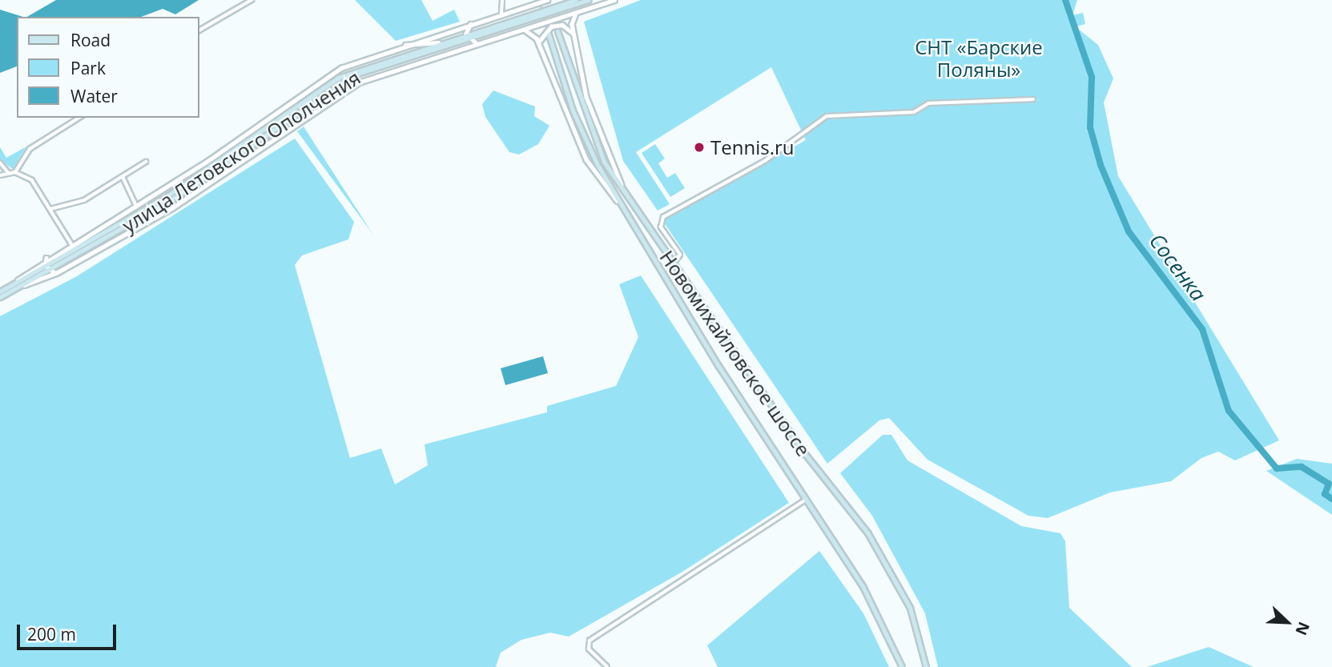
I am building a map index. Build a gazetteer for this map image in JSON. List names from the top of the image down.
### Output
{
  "streets": {
    "main road": ["улица Летовского Ополчения", "Новомихайловское шоссе"]
  },
  "water": ["Сосенка"],
  "parks": ["СНТ «Барские Поляны»"],
  "places": ["Tennis.ru"],
  "legend": ["Road", "Park", "Water"],
  "scale_bar": "200 m",
  "north": "bottom right"
}
